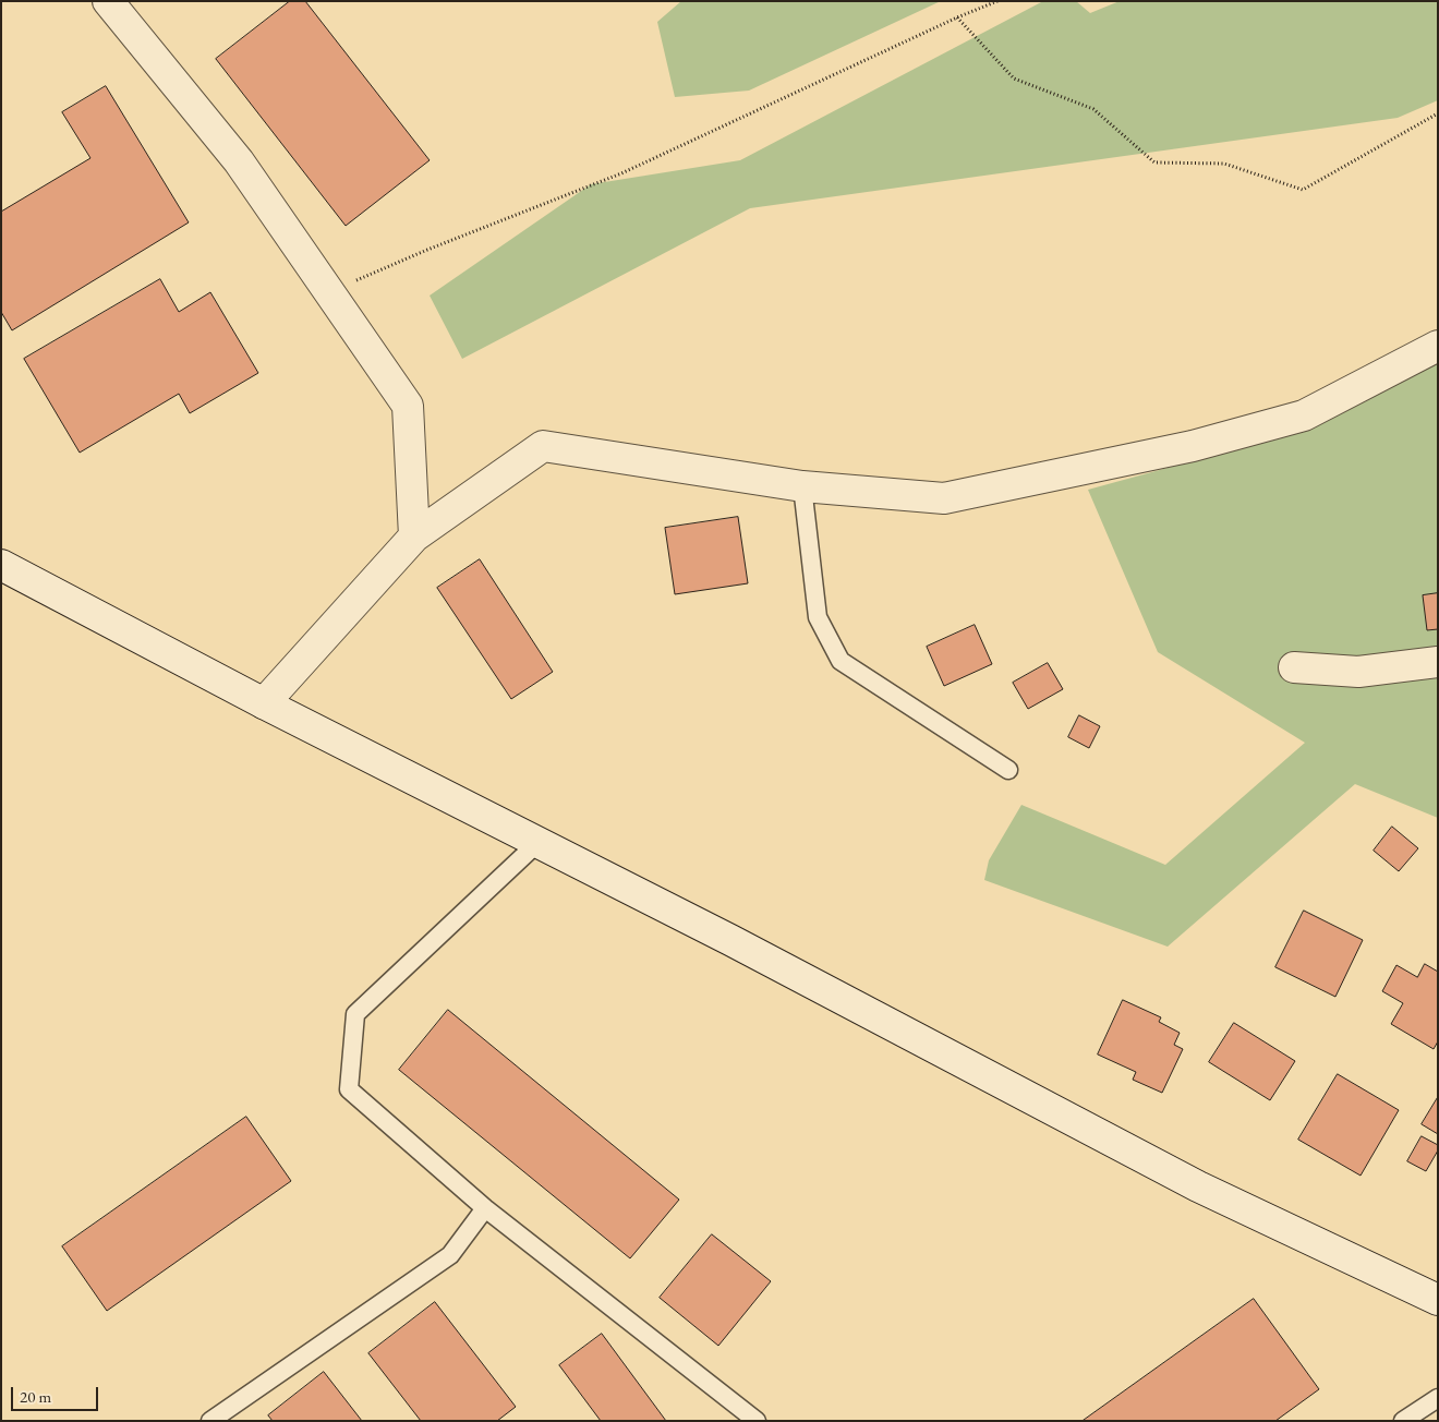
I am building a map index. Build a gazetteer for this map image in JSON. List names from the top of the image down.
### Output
{
  "scale_bar": "20 m"
}
